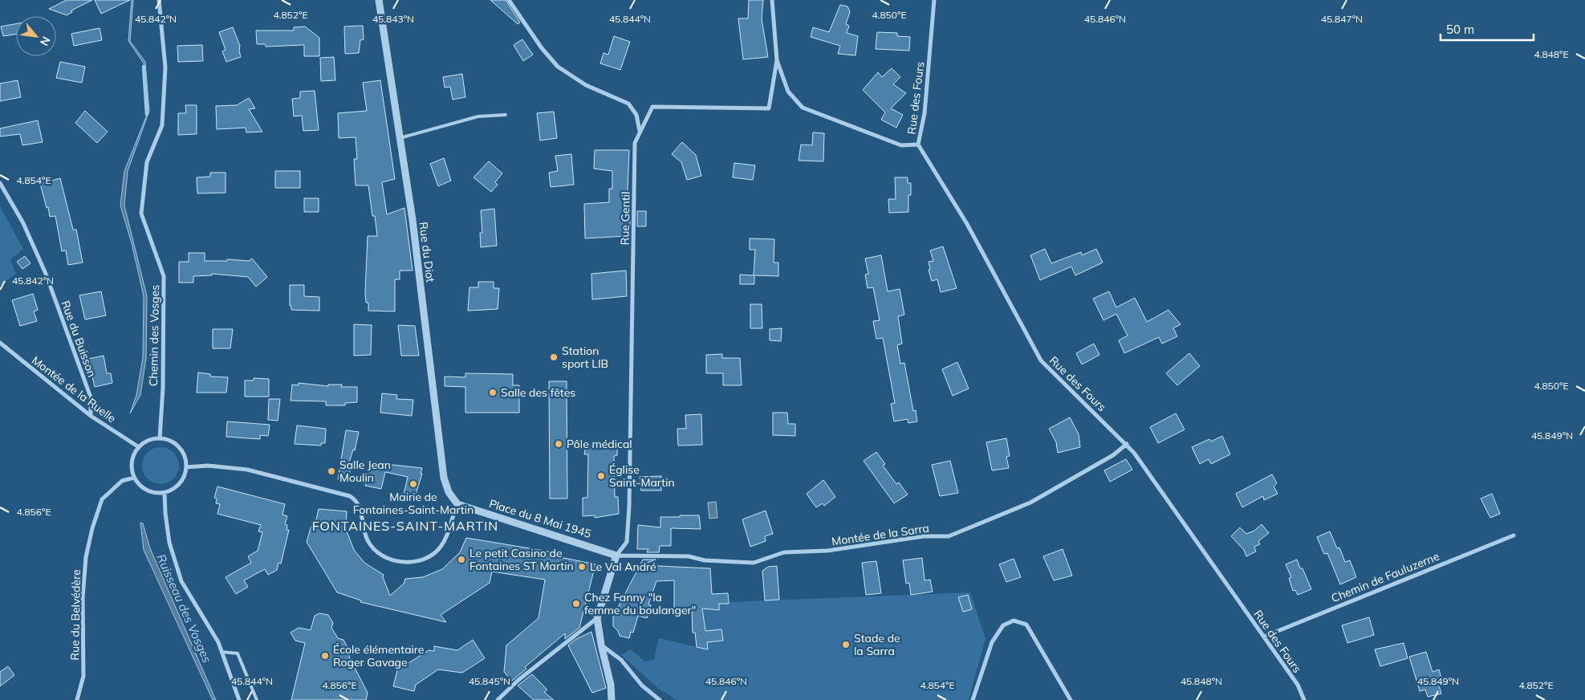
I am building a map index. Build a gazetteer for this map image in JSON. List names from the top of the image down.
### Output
{
  "streets": {
    "street": [
      "Rue des Fours",
      "Rue Gentil",
      "Rue du Diot",
      "Chemin des Vosges",
      "Rue du Buisson",
      "Montée de la Ruelle",
      "Place du 8 Mai 1945",
      "Montée de la Sarra",
      "Chemin de Fauluzerne",
      "Rue du Belvédère"
    ]
  },
  "crossings": [
    ["Rue des Fours", "Montée de la Sarra"],
    ["Rue des Fours", "Chemin de Fauluzerne"],
    ["Rue Gentil", "Place du 8 Mai 1945"],
    ["Rue Gentil", "Montée de la Sarra"],
    ["Rue du Diot", "Place du 8 Mai 1945"],
    ["Chemin des Vosges", "Montée de la Ruelle"],
    ["Chemin des Vosges", "Rue du Belvédère"],
    ["Rue du Buisson", "Montée de la Ruelle"],
    ["Montée de la Ruelle", "Rue du Belvédère"],
    ["Place du 8 Mai 1945", "Montée de la Sarra"]
  ],
  "districts": ["FONTAINES-SAINT-MARTIN"],
  "water": ["Ruisseau des Vosges"],
  "places": [
    "Station sport LIB",
    "Salle des fêtes",
    "Pôle médical",
    "Salle Jean Moulin",
    "Église Saint-Martin",
    "Mairie de Fontaines-Saint-Martin",
    "Le petit Casino de Fontaines ST Martin",
    "Le Val André",
    "Chez Fanny \"la femme du boulanger\"",
    "Stade de la Sarra",
    "École élémentaire Roger Gavage"
  ],
  "scale_bar": "50 m",
  "north": "bottom right",
  "coordinates": [
    "4.852°E",
    "4.850°E",
    "45.842°N",
    "45.843°N",
    "45.844°N",
    "45.846°N",
    "45.847°N",
    "4.848°E",
    "4.854°E",
    "45.849°N",
    "4.856°E",
    "45.845°N",
    "45.848°N"
  ]
}
